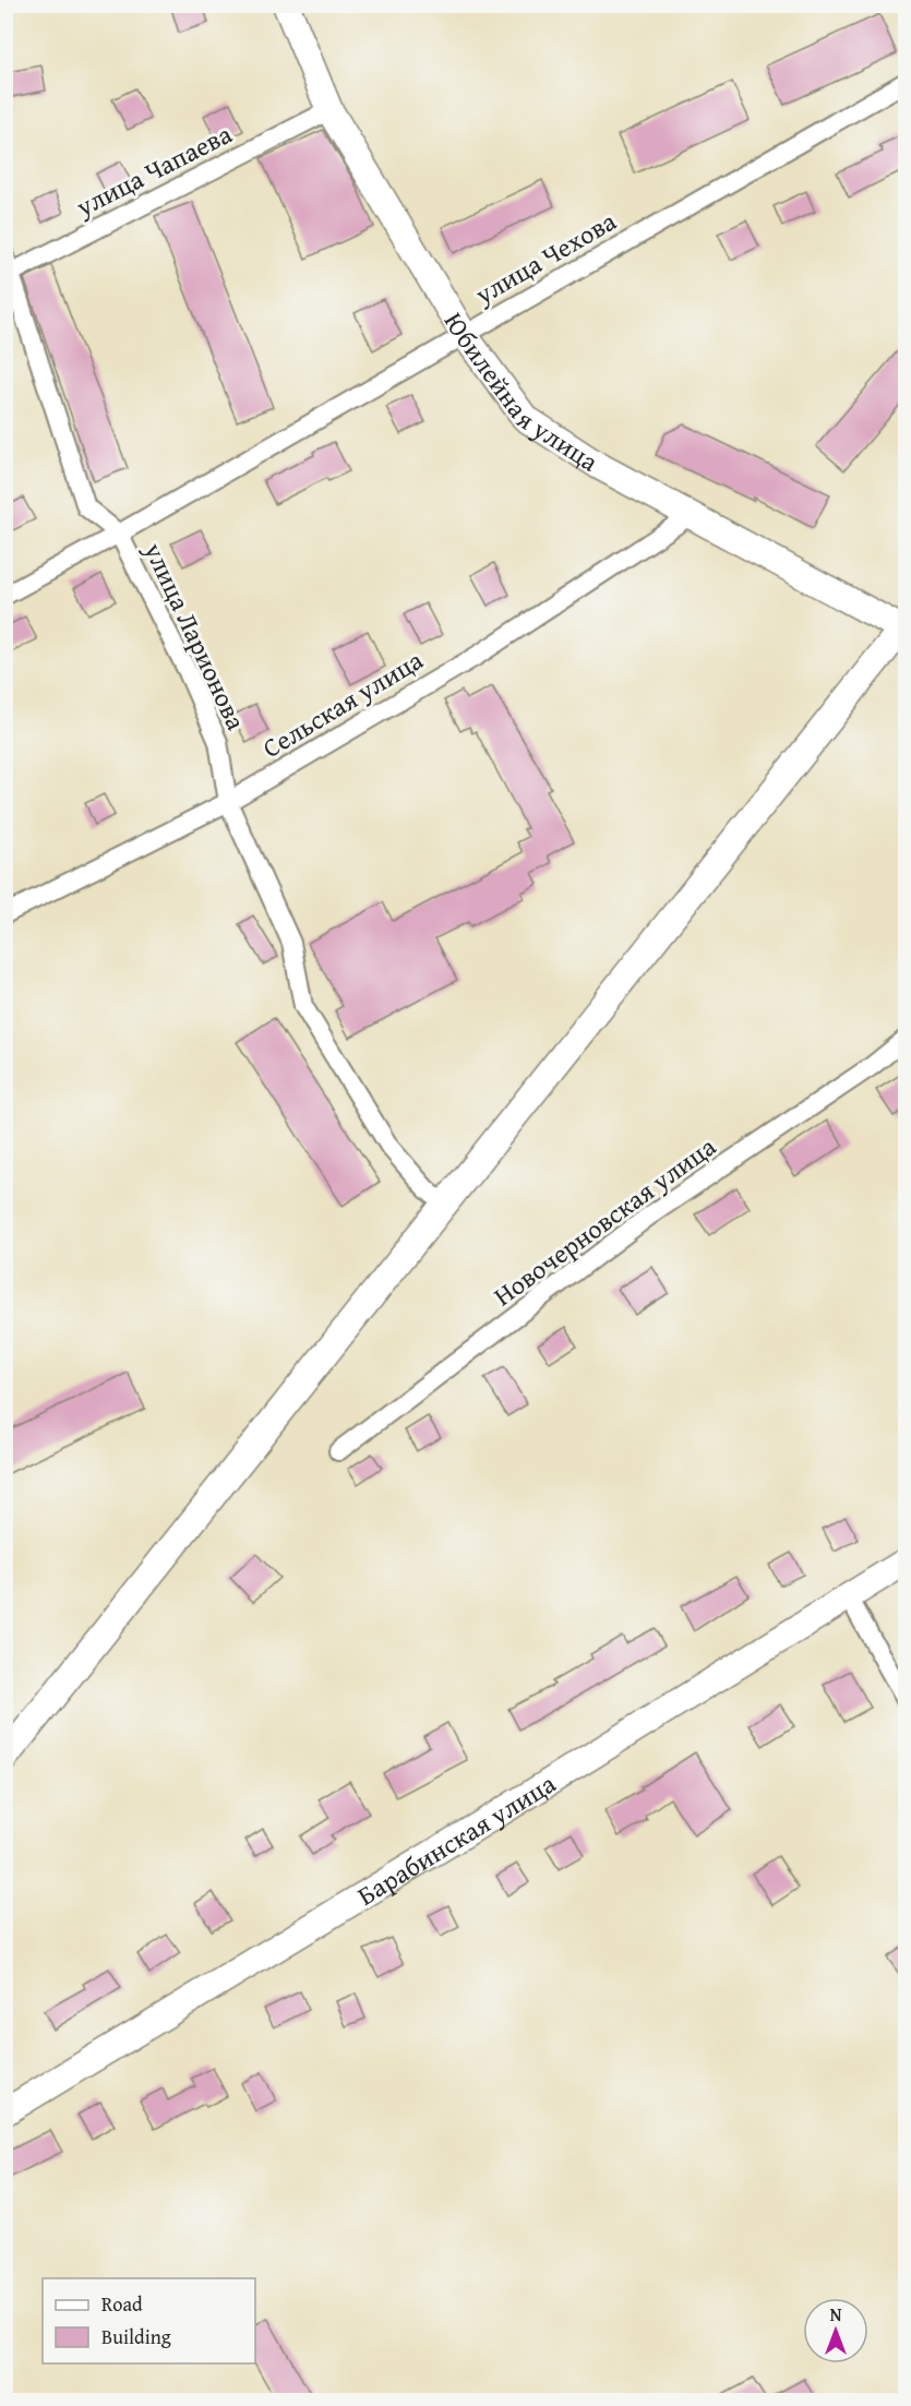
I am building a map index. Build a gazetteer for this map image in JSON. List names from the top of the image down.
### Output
{
  "streets": {
    "street": [
      "улица Чапаева",
      "улица Чехова",
      "Юбилейная улица",
      "улица Ларионова",
      "Сельская улица",
      "Новочерновская улица",
      "Барабинская улица"
    ]
  },
  "crossings": [
    ["улица Чапаева", "Юбилейная улица"],
    ["улица Чапаева", "улица Ларионова"],
    ["улица Чехова", "Юбилейная улица"],
    ["улица Чехова", "улица Ларионова"],
    ["Юбилейная улица", "Сельская улица"],
    ["улица Ларионова", "Сельская улица"]
  ],
  "legend": ["Road", "Building"],
  "north": "top"
}
